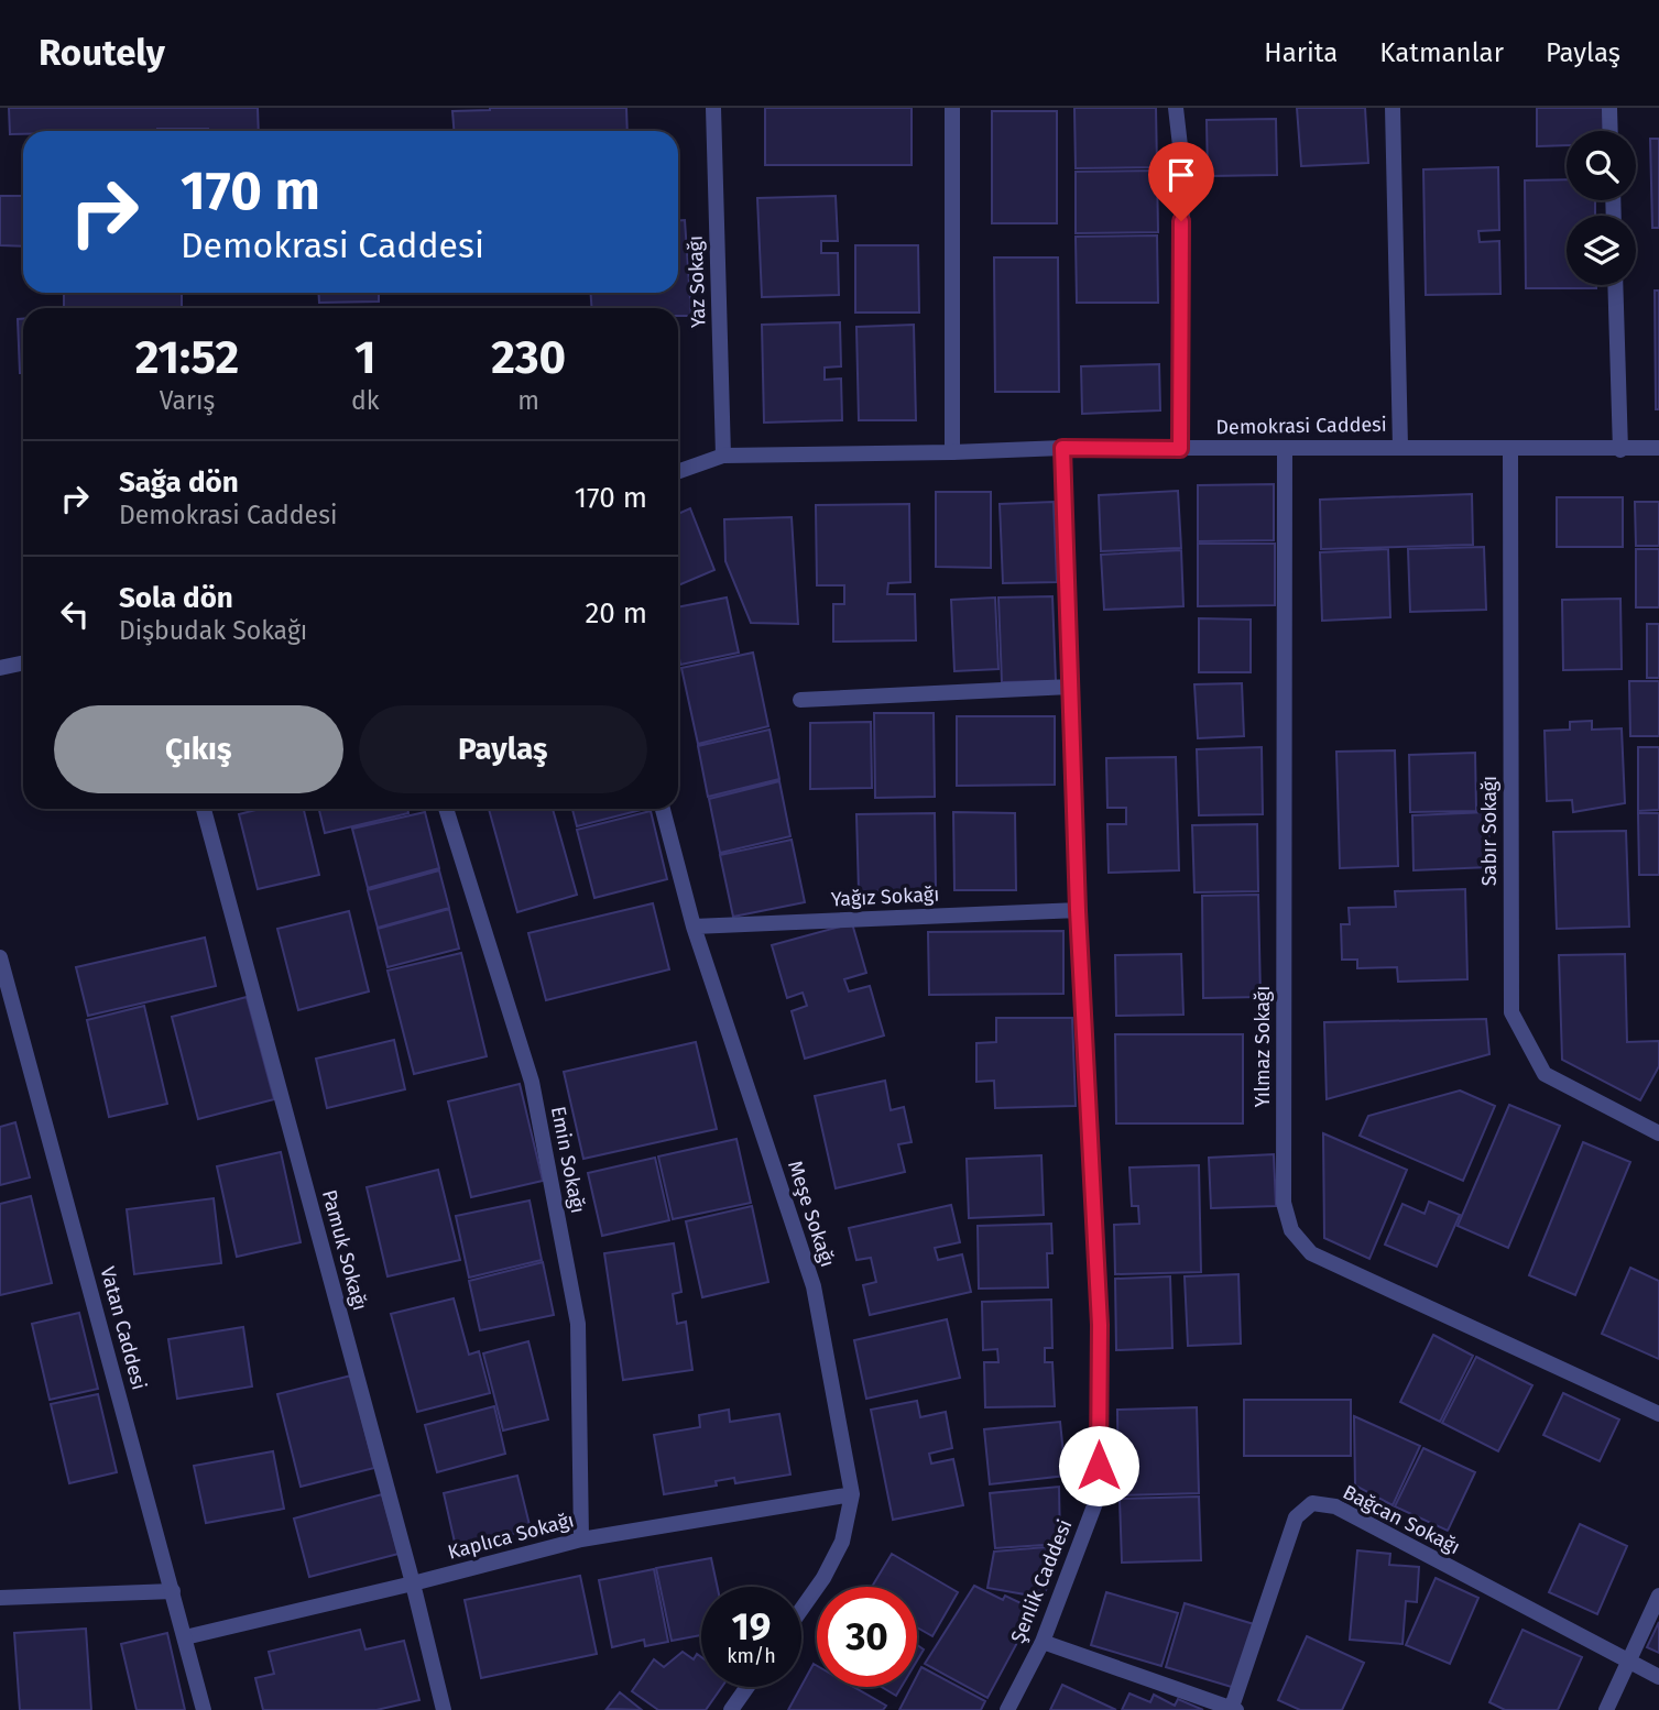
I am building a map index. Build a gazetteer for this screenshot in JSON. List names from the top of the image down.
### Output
{
  "streets": {
    "street": [
      "Yaz Sokağı",
      "Demokrasi Caddesi",
      "Sabır Sokağı",
      "Yağız Sokağı",
      "Yılmaz Sokağı",
      "Emin Sokağı",
      "Meşe Sokağı",
      "Pamuk Sokağı",
      "Vatan Caddesi",
      "Bağcan Sokağı",
      "Kaplıca Sokağı",
      "Şenlik Caddesi"
    ]
  },
  "crossings": [
    ["Yaz Sokağı", "Demokrasi Caddesi"],
    ["Demokrasi Caddesi", "Sabır Sokağı"],
    ["Demokrasi Caddesi", "Yılmaz Sokağı"],
    ["Demokrasi Caddesi", "Şenlik Caddesi"],
    ["Yağız Sokağı", "Meşe Sokağı"],
    ["Yağız Sokağı", "Şenlik Caddesi"],
    ["Emin Sokağı", "Kaplıca Sokağı"],
    ["Meşe Sokağı", "Kaplıca Sokağı"],
    ["Pamuk Sokağı", "Kaplıca Sokağı"],
    ["Vatan Caddesi", "Kaplıca Sokağı"]
  ],
  "page": {
    "header": "Routely",
    "nav": ["Harita", "Katmanlar", "Paylaş"],
    "turn": ["170 m", "Demokrasi Caddesi"],
    "eta": [
      "21:52",
      "Varış",
      "1",
      "dk",
      "230",
      "m"
    ],
    "list": [
      {
        "name": "Sağa dön",
        "note": "Demokrasi Caddesi",
        "value": "170 m"
      },
      {
        "name": "Sola dön",
        "note": "Dişbudak Sokağı",
        "value": "20 m"
      }
    ],
    "buttons": ["Çıkış", "Paylaş"],
    "speed": "19 km/h",
    "limit": "30"
  }
}
